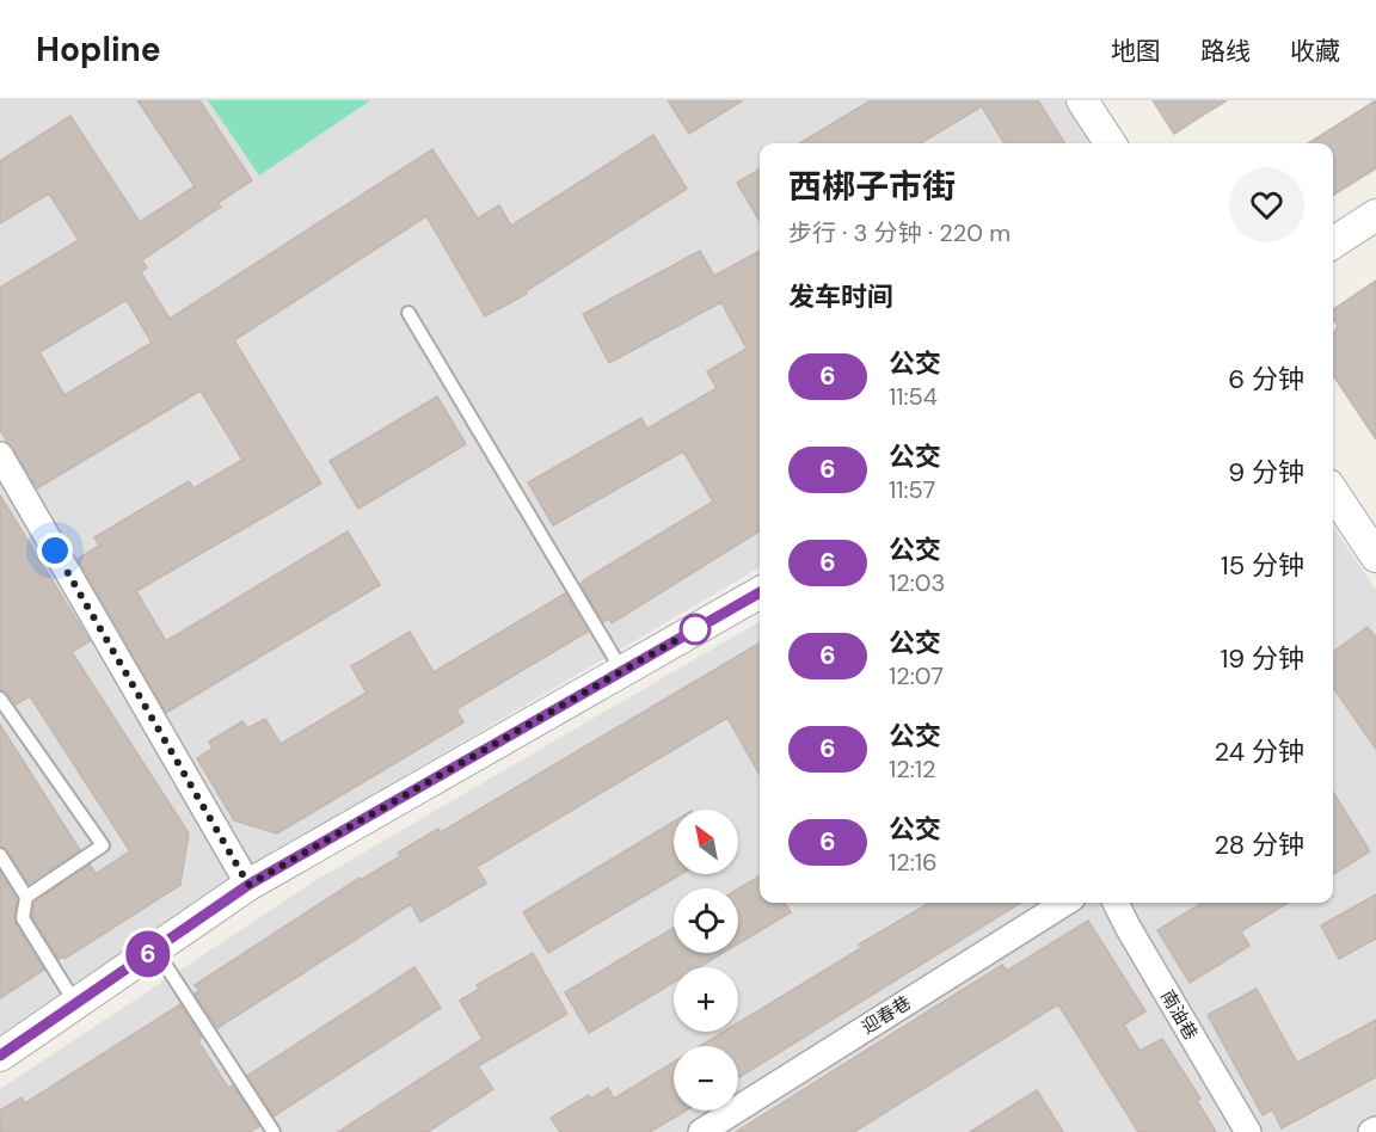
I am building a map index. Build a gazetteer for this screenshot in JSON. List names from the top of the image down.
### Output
{
  "streets": {
    "street": ["迎春巷", "南油巷"]
  },
  "lines": ["bus line 6"],
  "north": "top left",
  "page": {
    "header": "Hopline",
    "nav": ["地图", "路线", "收藏"],
    "on_map": "6",
    "heading": [
      ["西梆子市街", "步行 · 3 分钟 · 220 m"],
      "发车时间"
    ],
    "list": [
      {
        "mark": "6",
        "name": "公交",
        "note": "11:54",
        "value": "6 分钟"
      },
      {
        "mark": "6",
        "name": "公交",
        "note": "11:57",
        "value": "9 分钟"
      },
      {
        "mark": "6",
        "name": "公交",
        "note": "12:03",
        "value": "15 分钟"
      },
      {
        "mark": "6",
        "name": "公交",
        "note": "12:07",
        "value": "19 分钟"
      },
      {
        "mark": "6",
        "name": "公交",
        "note": "12:12",
        "value": "24 分钟"
      },
      {
        "mark": "6",
        "name": "公交",
        "note": "12:16",
        "value": "28 分钟"
      }
    ],
    "map_buttons": ["+", "−"]
  }
}
